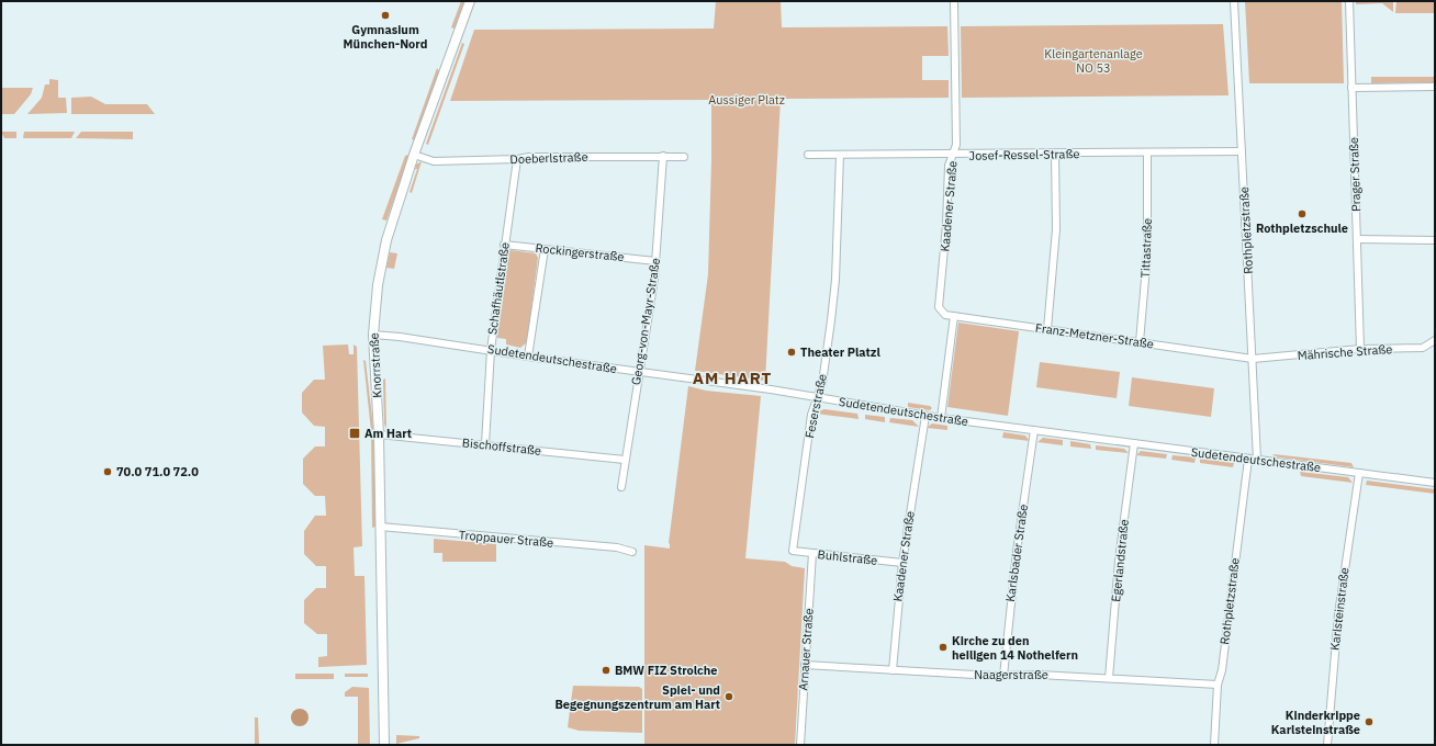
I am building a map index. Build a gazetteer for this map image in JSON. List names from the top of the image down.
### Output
{
  "streets": {
    "street": [
      "Josef-Ressel-Straße",
      "Doeberlstraße",
      "Prager Straße",
      "Kaadener Straße",
      "Rothpletzstraße",
      "Tittastraße",
      "Rockingerstraße",
      "Schafhäutlstraße",
      "Georg-von-Mayr-Straße",
      "Franz-Metzner-Straße",
      "Mährische Straße",
      "Sudetendeutschestraße",
      "Knorrstraße",
      "Feserstraße",
      "Bischoffstraße",
      "Troppauer Straße",
      "Karlsbader Straße",
      "Buhlstraße",
      "Egerlandstraße",
      "Karlsteinstraße",
      "Arnauer Straße",
      "Naagerstraße"
    ]
  },
  "crossings": [
    ["Josef-Ressel-Straße", "Kaadener Straße"],
    ["Josef-Ressel-Straße", "Rothpletzstraße"],
    ["Josef-Ressel-Straße", "Tittastraße"],
    ["Josef-Ressel-Straße", "Feserstraße"],
    ["Doeberlstraße", "Schafhäutlstraße"],
    ["Doeberlstraße", "Georg-von-Mayr-Straße"],
    ["Doeberlstraße", "Knorrstraße"],
    ["Prager Straße", "Mährische Straße"],
    ["Kaadener Straße", "Franz-Metzner-Straße"],
    ["Kaadener Straße", "Sudetendeutschestraße"],
    ["Kaadener Straße", "Buhlstraße"],
    ["Kaadener Straße", "Naagerstraße"],
    ["Rothpletzstraße", "Franz-Metzner-Straße"],
    ["Rothpletzstraße", "Mährische Straße"],
    ["Rothpletzstraße", "Sudetendeutschestraße"],
    ["Rothpletzstraße", "Naagerstraße"],
    ["Tittastraße", "Franz-Metzner-Straße"],
    ["Rockingerstraße", "Schafhäutlstraße"],
    ["Rockingerstraße", "Georg-von-Mayr-Straße"],
    ["Schafhäutlstraße", "Sudetendeutschestraße"],
    ["Schafhäutlstraße", "Bischoffstraße"],
    ["Georg-von-Mayr-Straße", "Sudetendeutschestraße"],
    ["Georg-von-Mayr-Straße", "Bischoffstraße"],
    ["Franz-Metzner-Straße", "Mährische Straße"],
    ["Sudetendeutschestraße", "Knorrstraße"],
    ["Sudetendeutschestraße", "Feserstraße"],
    ["Sudetendeutschestraße", "Karlsbader Straße"],
    ["Sudetendeutschestraße", "Egerlandstraße"],
    ["Sudetendeutschestraße", "Karlsteinstraße"],
    ["Knorrstraße", "Bischoffstraße"],
    ["Knorrstraße", "Troppauer Straße"],
    ["Feserstraße", "Buhlstraße"],
    ["Karlsbader Straße", "Naagerstraße"],
    ["Buhlstraße", "Arnauer Straße"],
    ["Egerlandstraße", "Naagerstraße"],
    ["Arnauer Straße", "Naagerstraße"]
  ],
  "districts": ["AM HART"],
  "parks": ["Kleingartenanlage NO 53", "Aussiger Platz"],
  "places": {
    "other": [
      "Gymnasium München-Nord",
      "Rothpletzschule",
      "Theater Platzl",
      "70.0 71.0 72.0",
      "Kirche zu den heiligen 14 Nothelfern",
      "BMW FIZ Strolche",
      "Spiel- und Begegnungszentrum am Hart",
      "Kinderkrippe Karlsteinstraße"
    ],
    "transit": ["Am Hart"]
  }
}
